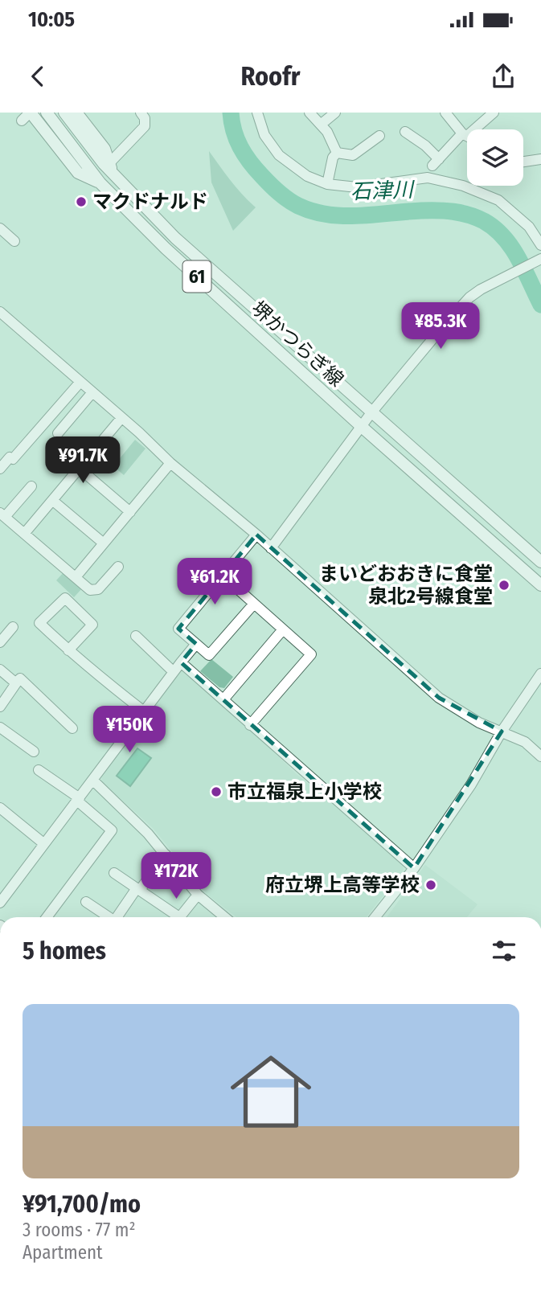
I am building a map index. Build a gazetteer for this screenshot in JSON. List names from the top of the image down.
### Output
{
  "streets": {
    "main road": ["61", "堺かつらぎ線"]
  },
  "water": ["石津川"],
  "places": [
    "マクドナルド",
    "まいどおおきに食堂 泉北2号線食堂",
    "市立福泉上小学校",
    "府立堺上高等学校"
  ],
  "page": {
    "status": "10:05",
    "header": "Roofr",
    "price": [
      "¥85.3K",
      "¥91.7K",
      "¥61.2K",
      "¥150K",
      "¥172K"
    ],
    "heading": "5 homes",
    "list": [
      {
        "name": "¥91,700/mo",
        "note": "3 rooms · 77 m² · Apartment"
      }
    ]
  }
}
